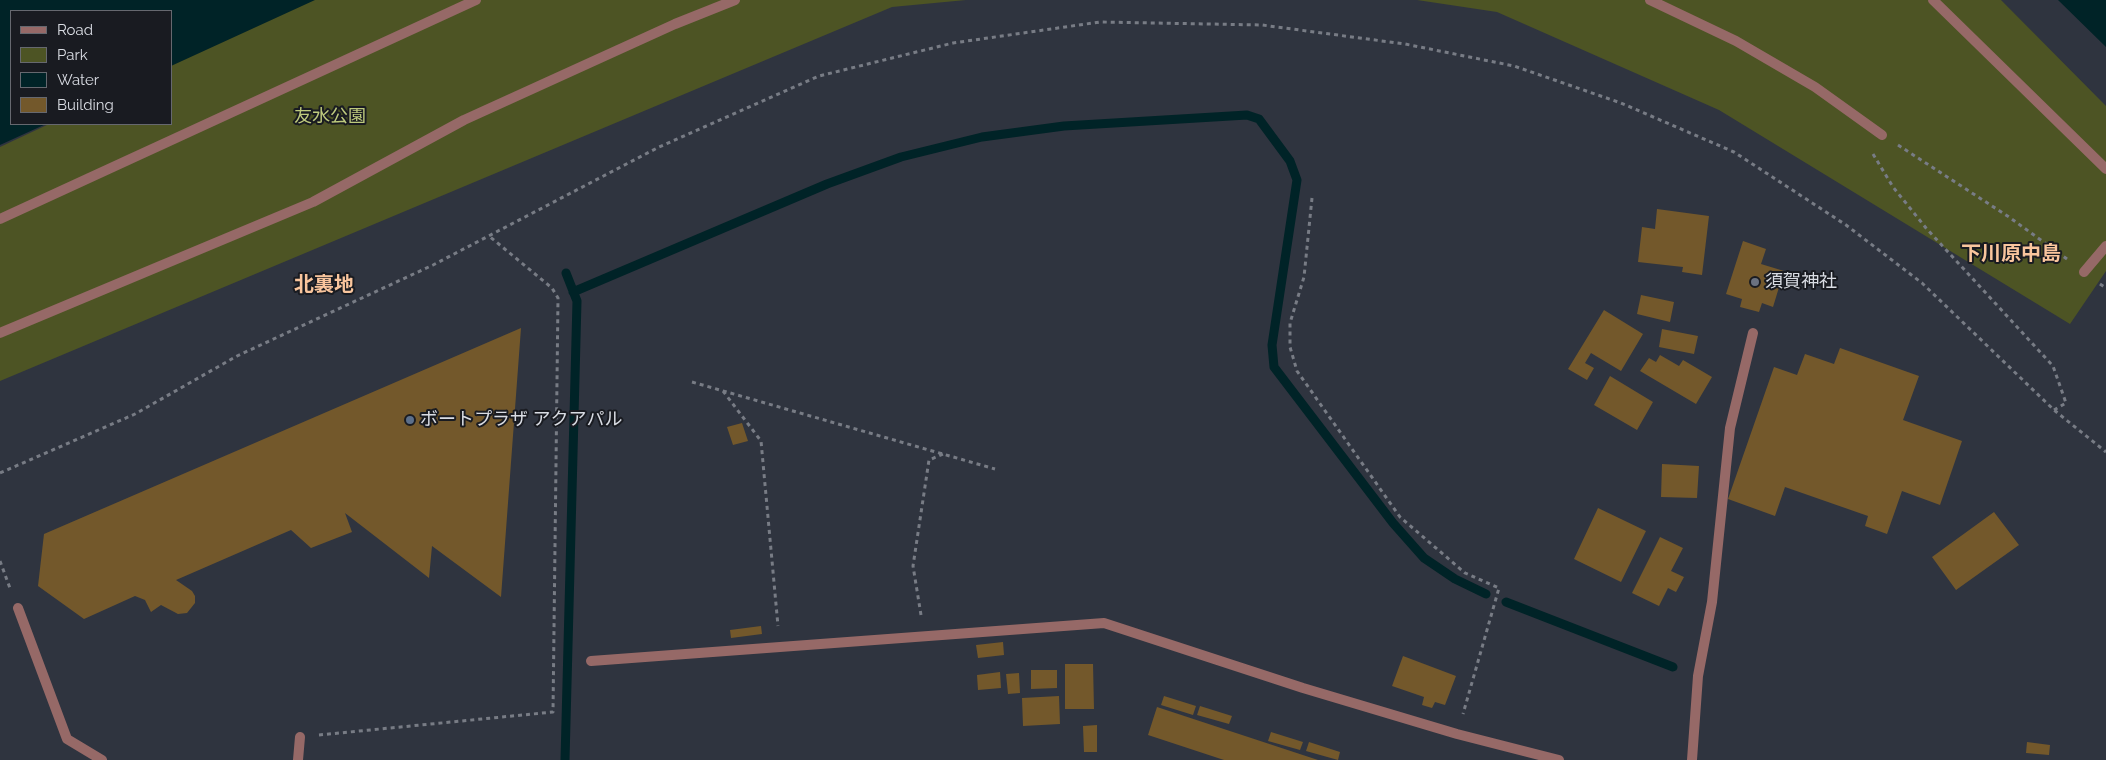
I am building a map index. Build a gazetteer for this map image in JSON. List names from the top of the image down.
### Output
{
  "districts": ["下川原中島", "北裏地"],
  "parks": ["友水公園"],
  "places": ["須賀神社", "ボートプラザ アクアパル"],
  "legend": [
    "Road",
    "Park",
    "Water",
    "Building"
  ]
}
